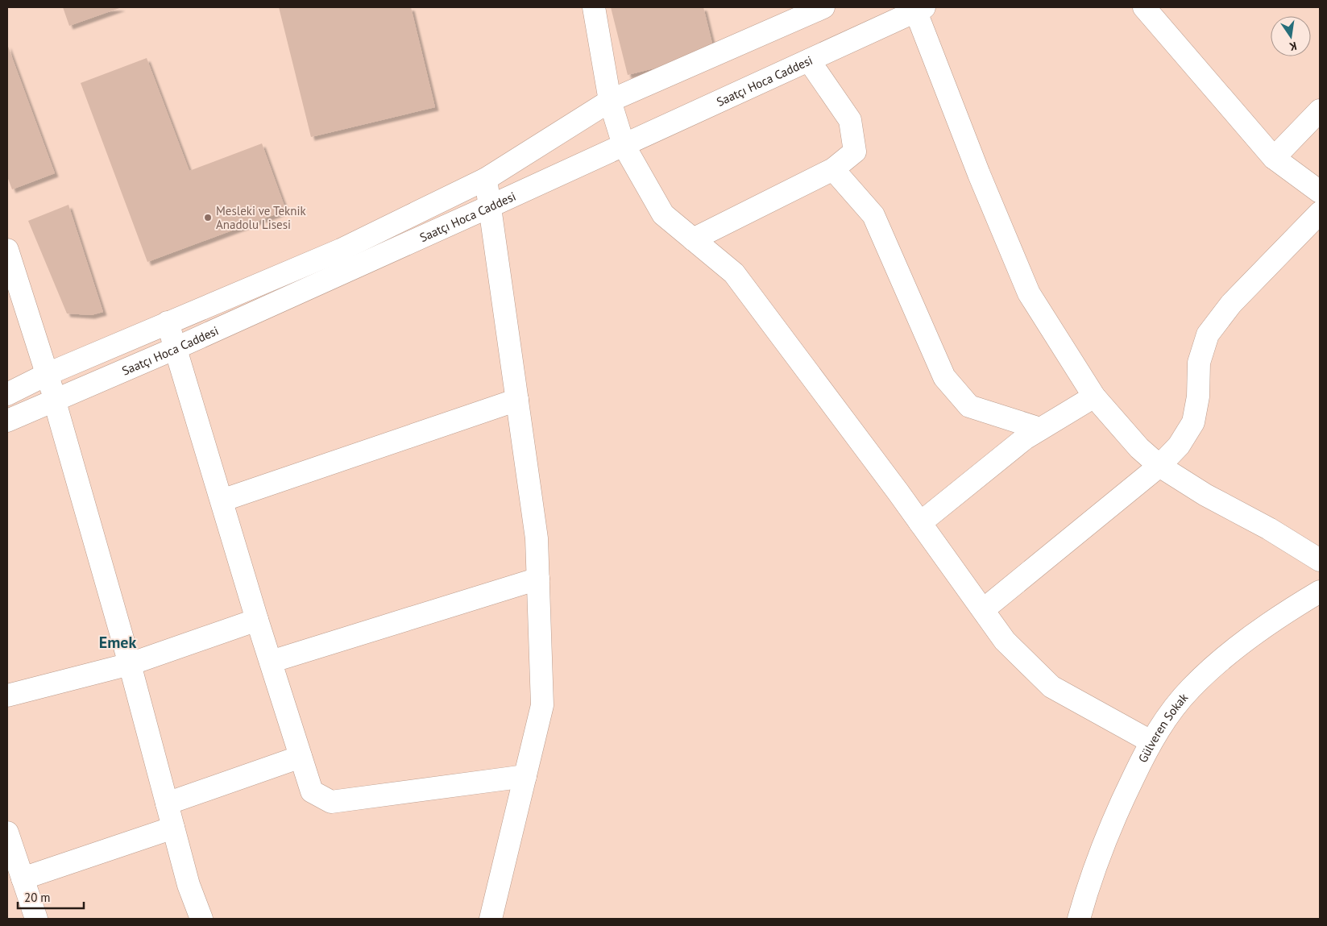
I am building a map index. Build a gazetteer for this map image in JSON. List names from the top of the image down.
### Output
{
  "streets": {
    "street": ["Saatçı Hoca Caddesi", "Gülveren Sokak"]
  },
  "districts": ["Emek"],
  "places": ["Mesleki ve Teknik Anadolu Lisesi"],
  "scale_bar": "20 m",
  "north": "bottom"
}
